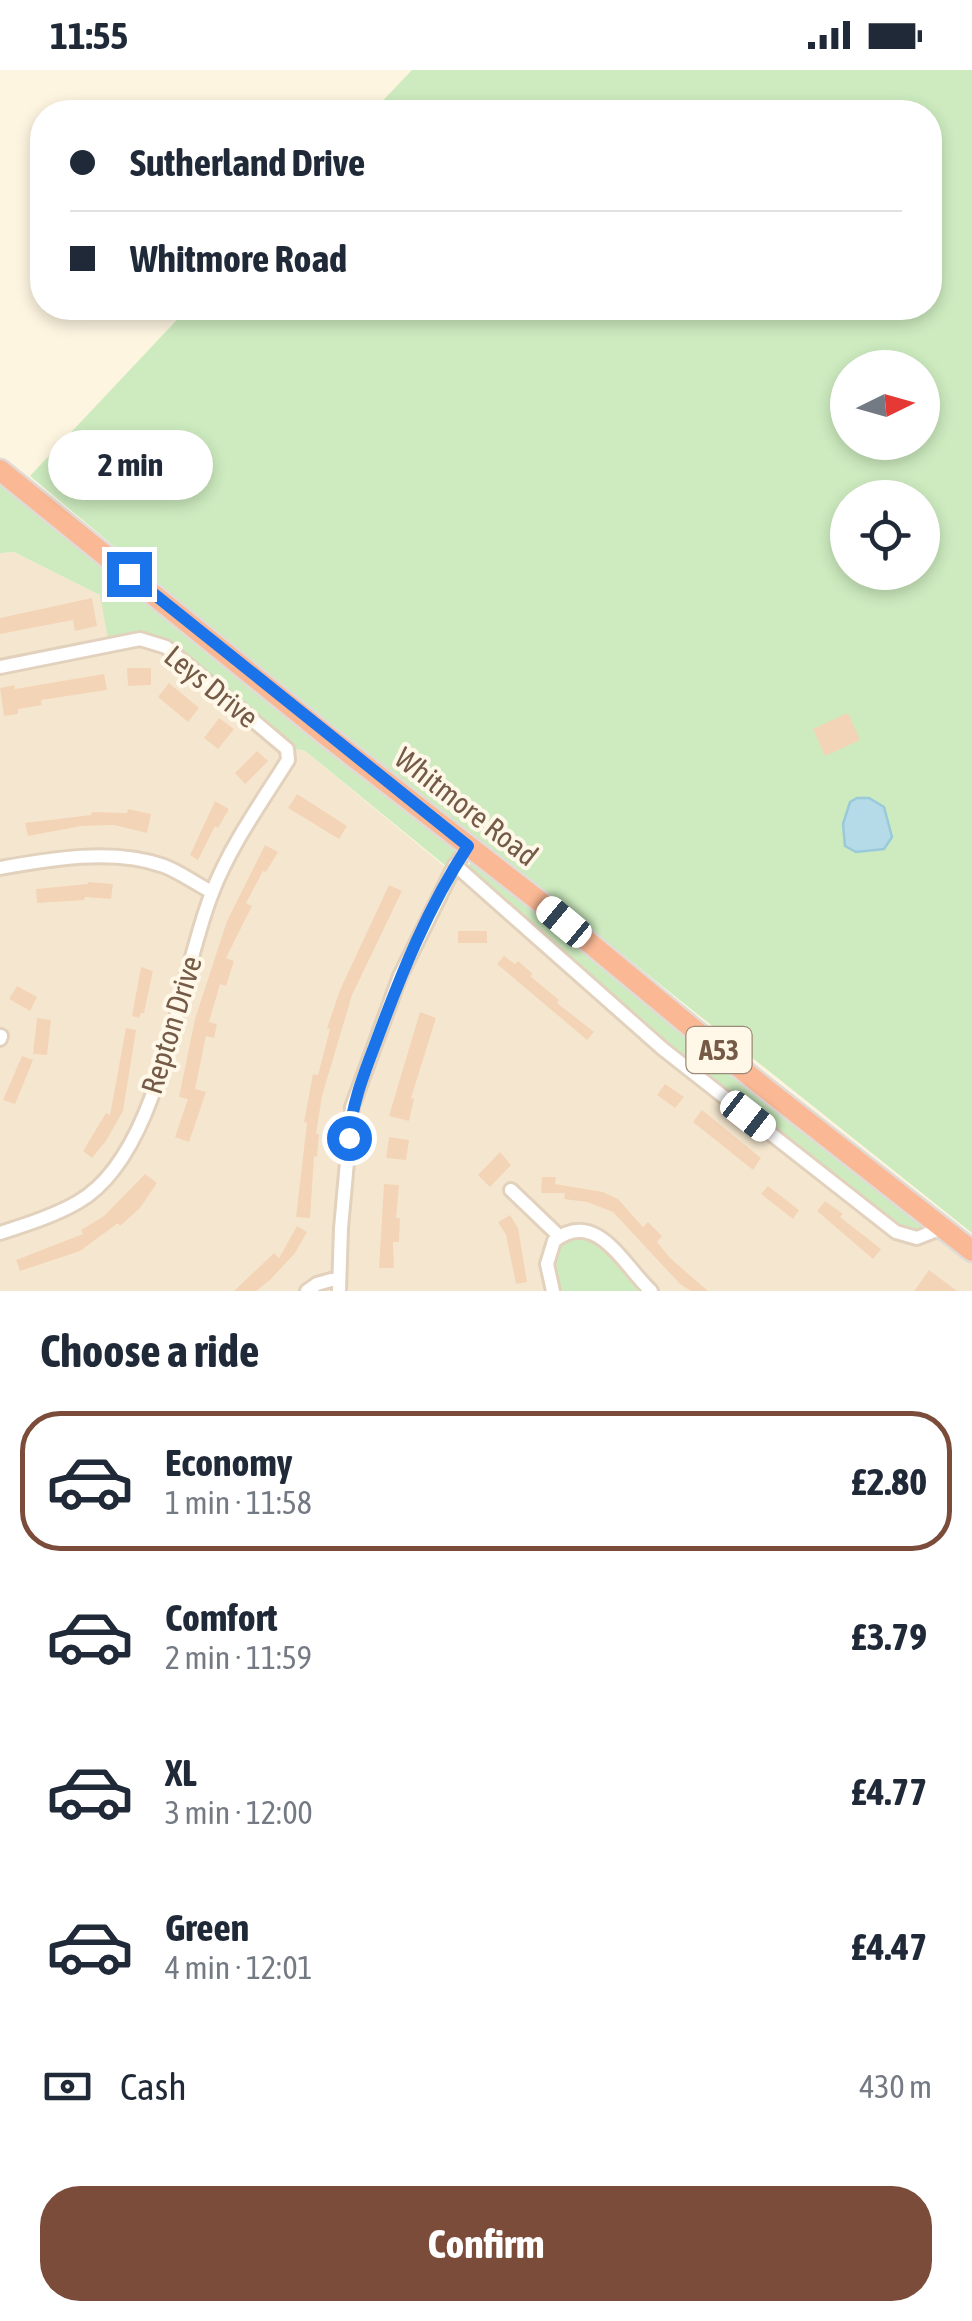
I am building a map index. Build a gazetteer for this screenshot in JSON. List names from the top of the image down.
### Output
{
  "streets": {
    "highway": ["Whitmore Road", "A53"],
    "street": ["Leys Drive", "Repton Drive"]
  },
  "crossings": [
    ["Leys Drive", "Repton Drive"]
  ],
  "north": "right",
  "page": {
    "status": "11:55",
    "banner": ["Sutherland Drive", "Whitmore Road"],
    "bubble": "2 min",
    "heading": "Choose a ride",
    "list": [
      {
        "name": "Economy",
        "note": "1 min · 11:58",
        "value": "£2.80"
      },
      {
        "name": "Comfort",
        "note": "2 min · 11:59",
        "value": "£3.79"
      },
      {
        "name": "XL",
        "note": "3 min · 12:00",
        "value": "£4.77"
      },
      {
        "name": "Green",
        "note": "4 min · 12:01",
        "value": "£4.47"
      }
    ],
    "pay": ["Cash", "430 m"],
    "buttons": "Confirm"
  }
}
